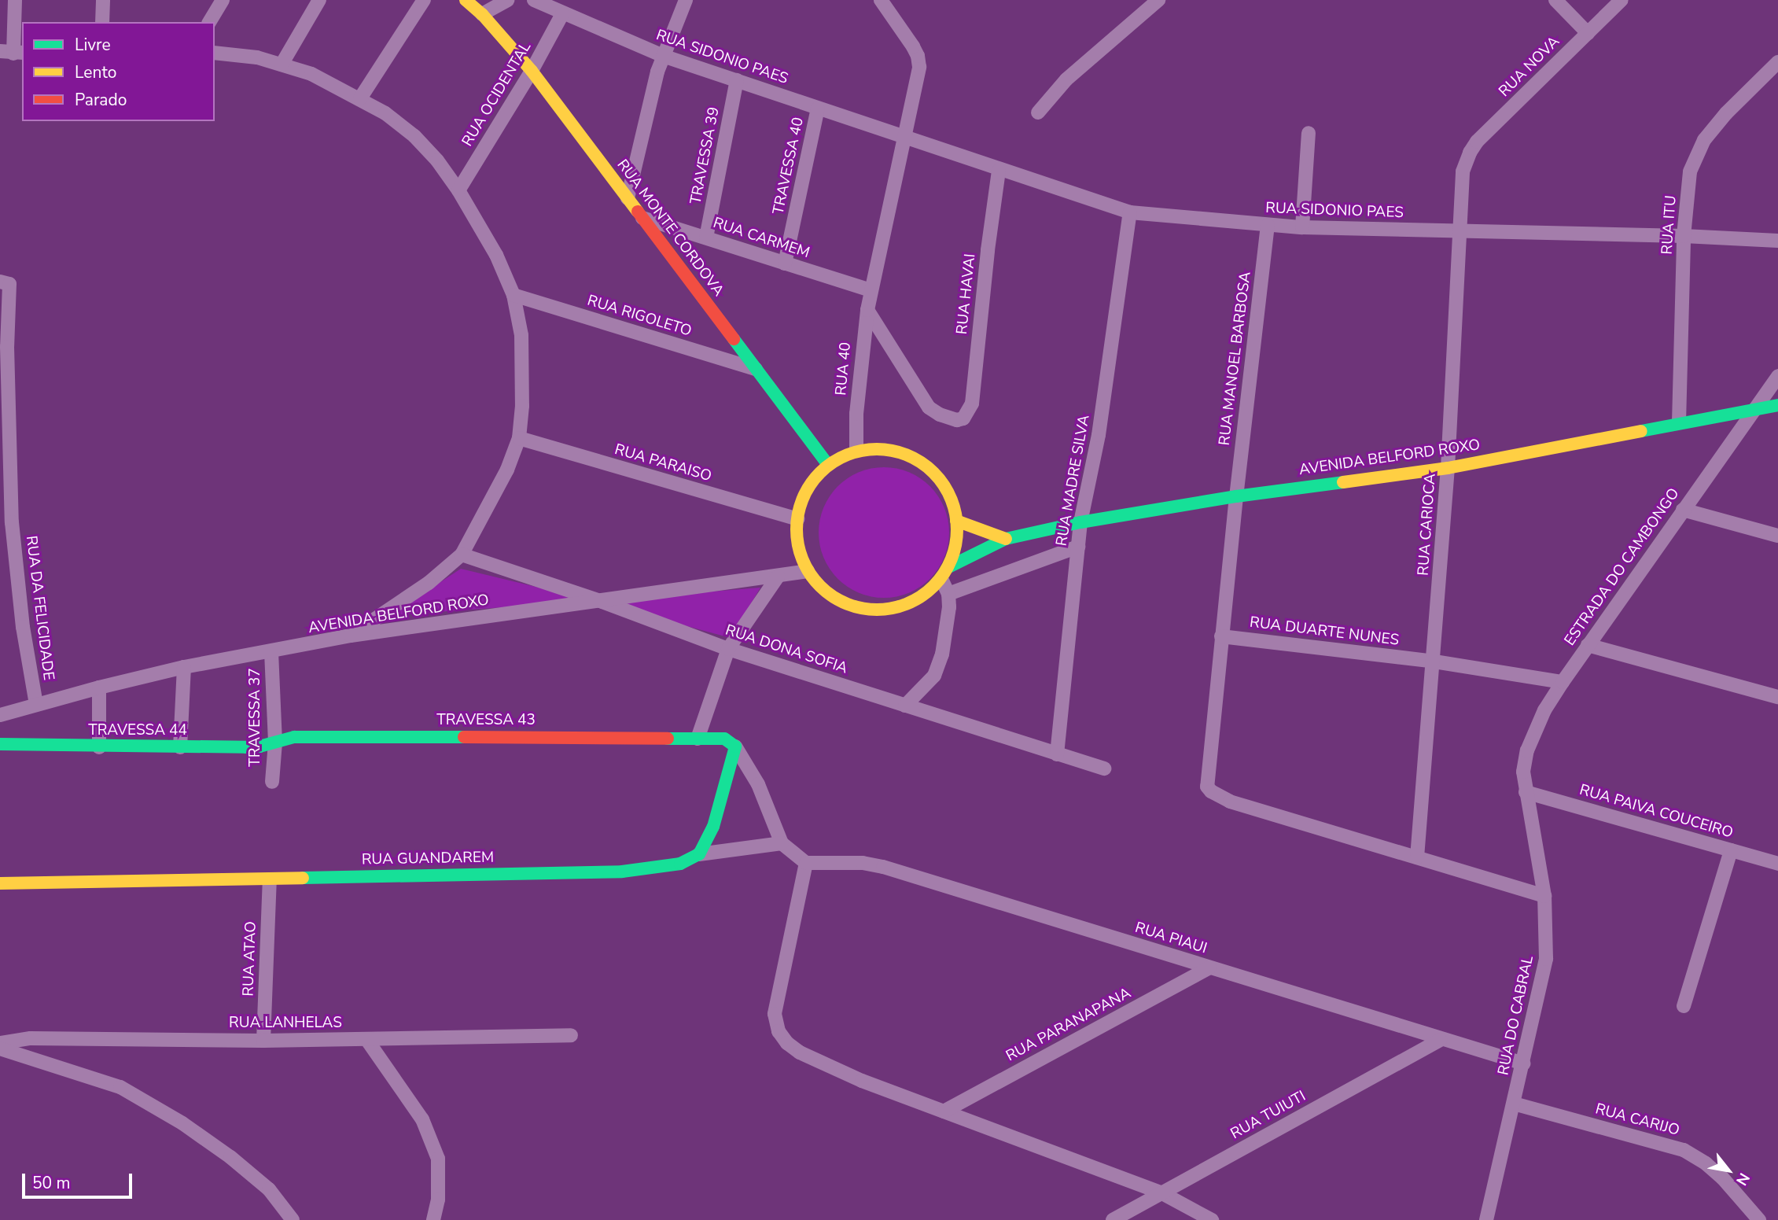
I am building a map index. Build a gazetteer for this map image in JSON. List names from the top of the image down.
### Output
{
  "streets": {
    "street": [
      "RUA SIDONIO PAES",
      "RUA NOVA",
      "RUA OCIDENTAL",
      "TRAVESSA 39",
      "TRAVESSA 40",
      "RUA ITU",
      "RUA MONTE CORDOVA",
      "RUA CARMEM",
      "RUA HAVAI",
      "RUA RIGOLETO",
      "RUA MANOEL BARBOSA",
      "RUA 40",
      "AVENIDA BELFORD ROXO",
      "RUA PARAISO",
      "RUA MADRE SILVA",
      "RUA CARIOCA",
      "ESTRADA DO CAMBONGO",
      "RUA DA FELICIDADE",
      "RUA DUARTE NUNES",
      "RUA DONA SOFIA",
      "TRAVESSA 37",
      "TRAVESSA 43",
      "TRAVESSA 44",
      "RUA PAIVA COUCEIRO",
      "RUA GUANDAREM",
      "RUA PIAUI",
      "RUA ATAO",
      "RUA DO CABRAL",
      "RUA LANHELAS",
      "RUA PARANAPANA",
      "RUA TUIUTI",
      "RUA CARIJO"
    ]
  },
  "crossings": [
    ["RUA SIDONIO PAES", "RUA OCIDENTAL"],
    ["RUA SIDONIO PAES", "TRAVESSA 39"],
    ["RUA SIDONIO PAES", "TRAVESSA 40"],
    ["RUA SIDONIO PAES", "RUA ITU"],
    ["RUA SIDONIO PAES", "RUA HAVAI"],
    ["RUA SIDONIO PAES", "RUA MANOEL BARBOSA"],
    ["RUA SIDONIO PAES", "RUA MADRE SILVA"],
    ["RUA SIDONIO PAES", "RUA CARIOCA"],
    ["RUA NOVA", "RUA CARIOCA"],
    ["RUA OCIDENTAL", "RUA MONTE CORDOVA"],
    ["TRAVESSA 39", "RUA CARMEM"],
    ["TRAVESSA 40", "RUA CARMEM"],
    ["RUA ITU", "AVENIDA BELFORD ROXO"],
    ["RUA MONTE CORDOVA", "RUA CARMEM"],
    ["RUA MONTE CORDOVA", "RUA RIGOLETO"],
    ["RUA MONTE CORDOVA", "RUA 40"],
    ["RUA MONTE CORDOVA", "AVENIDA BELFORD ROXO"],
    ["RUA MONTE CORDOVA", "RUA PARAISO"],
    ["RUA CARMEM", "RUA 40"],
    ["RUA HAVAI", "RUA 40"],
    ["RUA MANOEL BARBOSA", "AVENIDA BELFORD ROXO"],
    ["RUA 40", "AVENIDA BELFORD ROXO"],
    ["RUA 40", "RUA PARAISO"],
    ["AVENIDA BELFORD ROXO", "RUA PARAISO"],
    ["AVENIDA BELFORD ROXO", "RUA MADRE SILVA"],
    ["AVENIDA BELFORD ROXO", "RUA CARIOCA"],
    ["AVENIDA BELFORD ROXO", "ESTRADA DO CAMBONGO"],
    ["AVENIDA BELFORD ROXO", "RUA DA FELICIDADE"],
    ["AVENIDA BELFORD ROXO", "RUA DONA SOFIA"],
    ["AVENIDA BELFORD ROXO", "TRAVESSA 37"],
    ["RUA MADRE SILVA", "RUA DONA SOFIA"],
    ["RUA CARIOCA", "RUA DUARTE NUNES"],
    ["ESTRADA DO CAMBONGO", "RUA DUARTE NUNES"],
    ["ESTRADA DO CAMBONGO", "RUA DO CABRAL"],
    ["TRAVESSA 37", "TRAVESSA 43"],
    ["TRAVESSA 37", "TRAVESSA 44"],
    ["TRAVESSA 43", "TRAVESSA 44"],
    ["RUA PAIVA COUCEIRO", "RUA DO CABRAL"],
    ["RUA GUANDAREM", "RUA ATAO"],
    ["RUA PIAUI", "RUA DO CABRAL"],
    ["RUA PIAUI", "RUA PARANAPANA"],
    ["RUA PIAUI", "RUA TUIUTI"],
    ["RUA ATAO", "RUA LANHELAS"],
    ["RUA DO CABRAL", "RUA CARIJO"]
  ],
  "legend": ["Livre", "Lento", "Parado"],
  "scale_bar": "50 m",
  "north": "bottom right"
}
